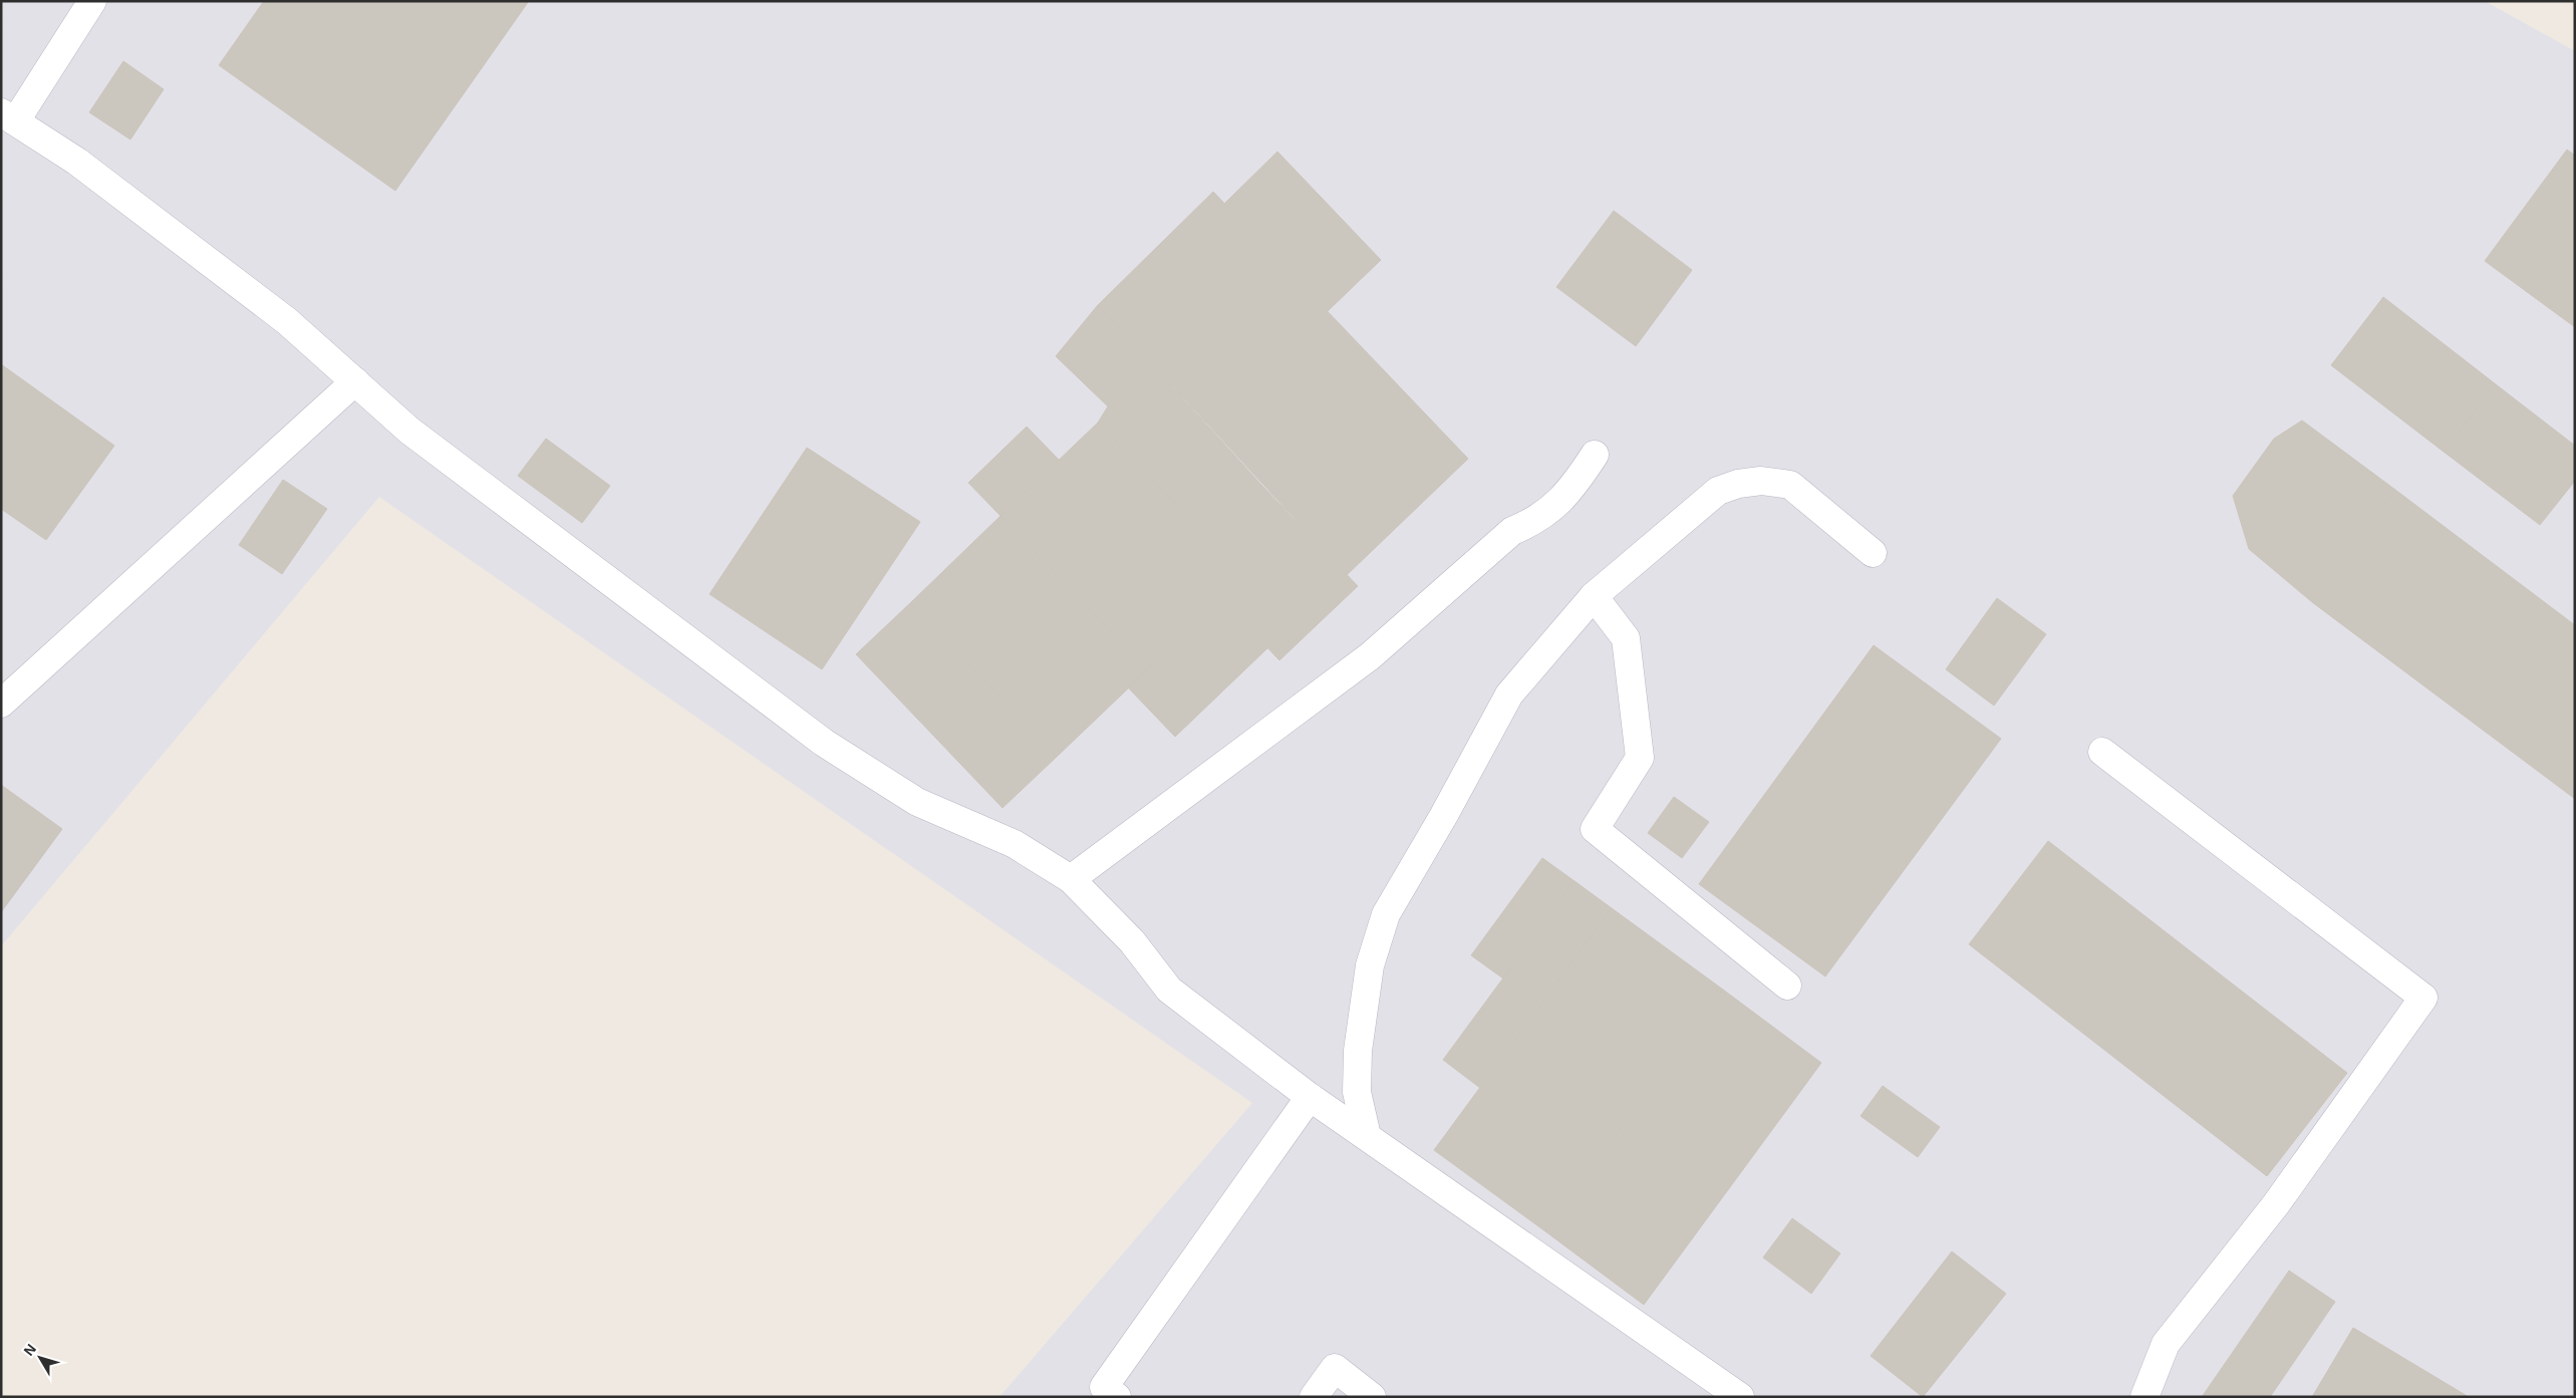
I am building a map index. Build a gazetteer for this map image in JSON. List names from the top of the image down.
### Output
{
  "north": "top left"
}
